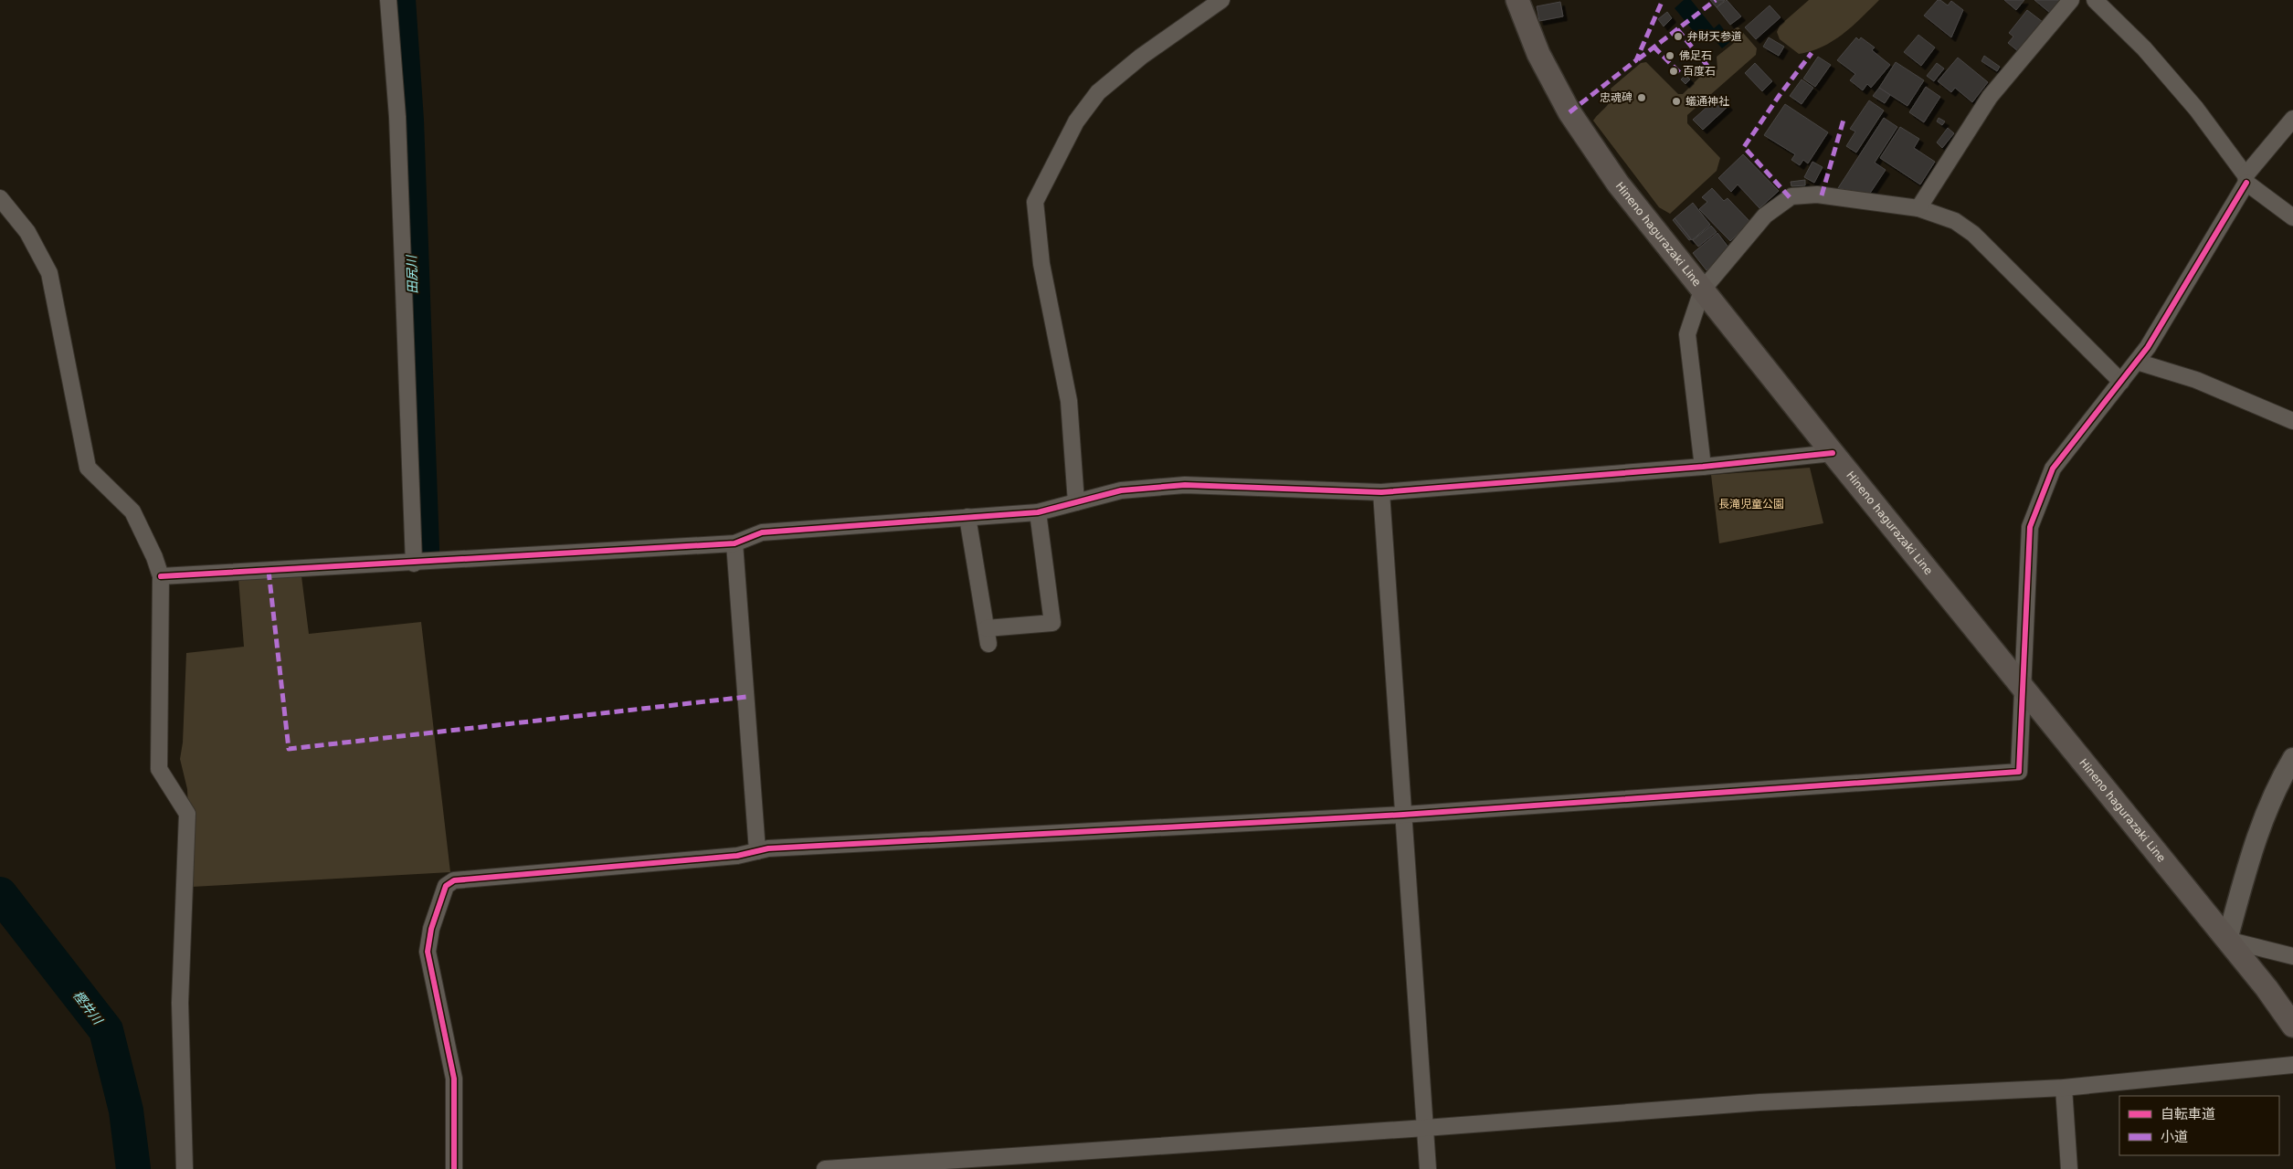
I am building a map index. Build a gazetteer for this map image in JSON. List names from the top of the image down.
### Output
{
  "streets": {
    "main road": ["Hineno hagurazaki Line"]
  },
  "water": ["田尻川", "樫井川"],
  "parks": ["長滝児童公園"],
  "places": [
    "弁財天参道",
    "佛足石",
    "百度石",
    "忠魂碑",
    "蟻通神社"
  ],
  "legend": ["自転車道", "小道"]
}
